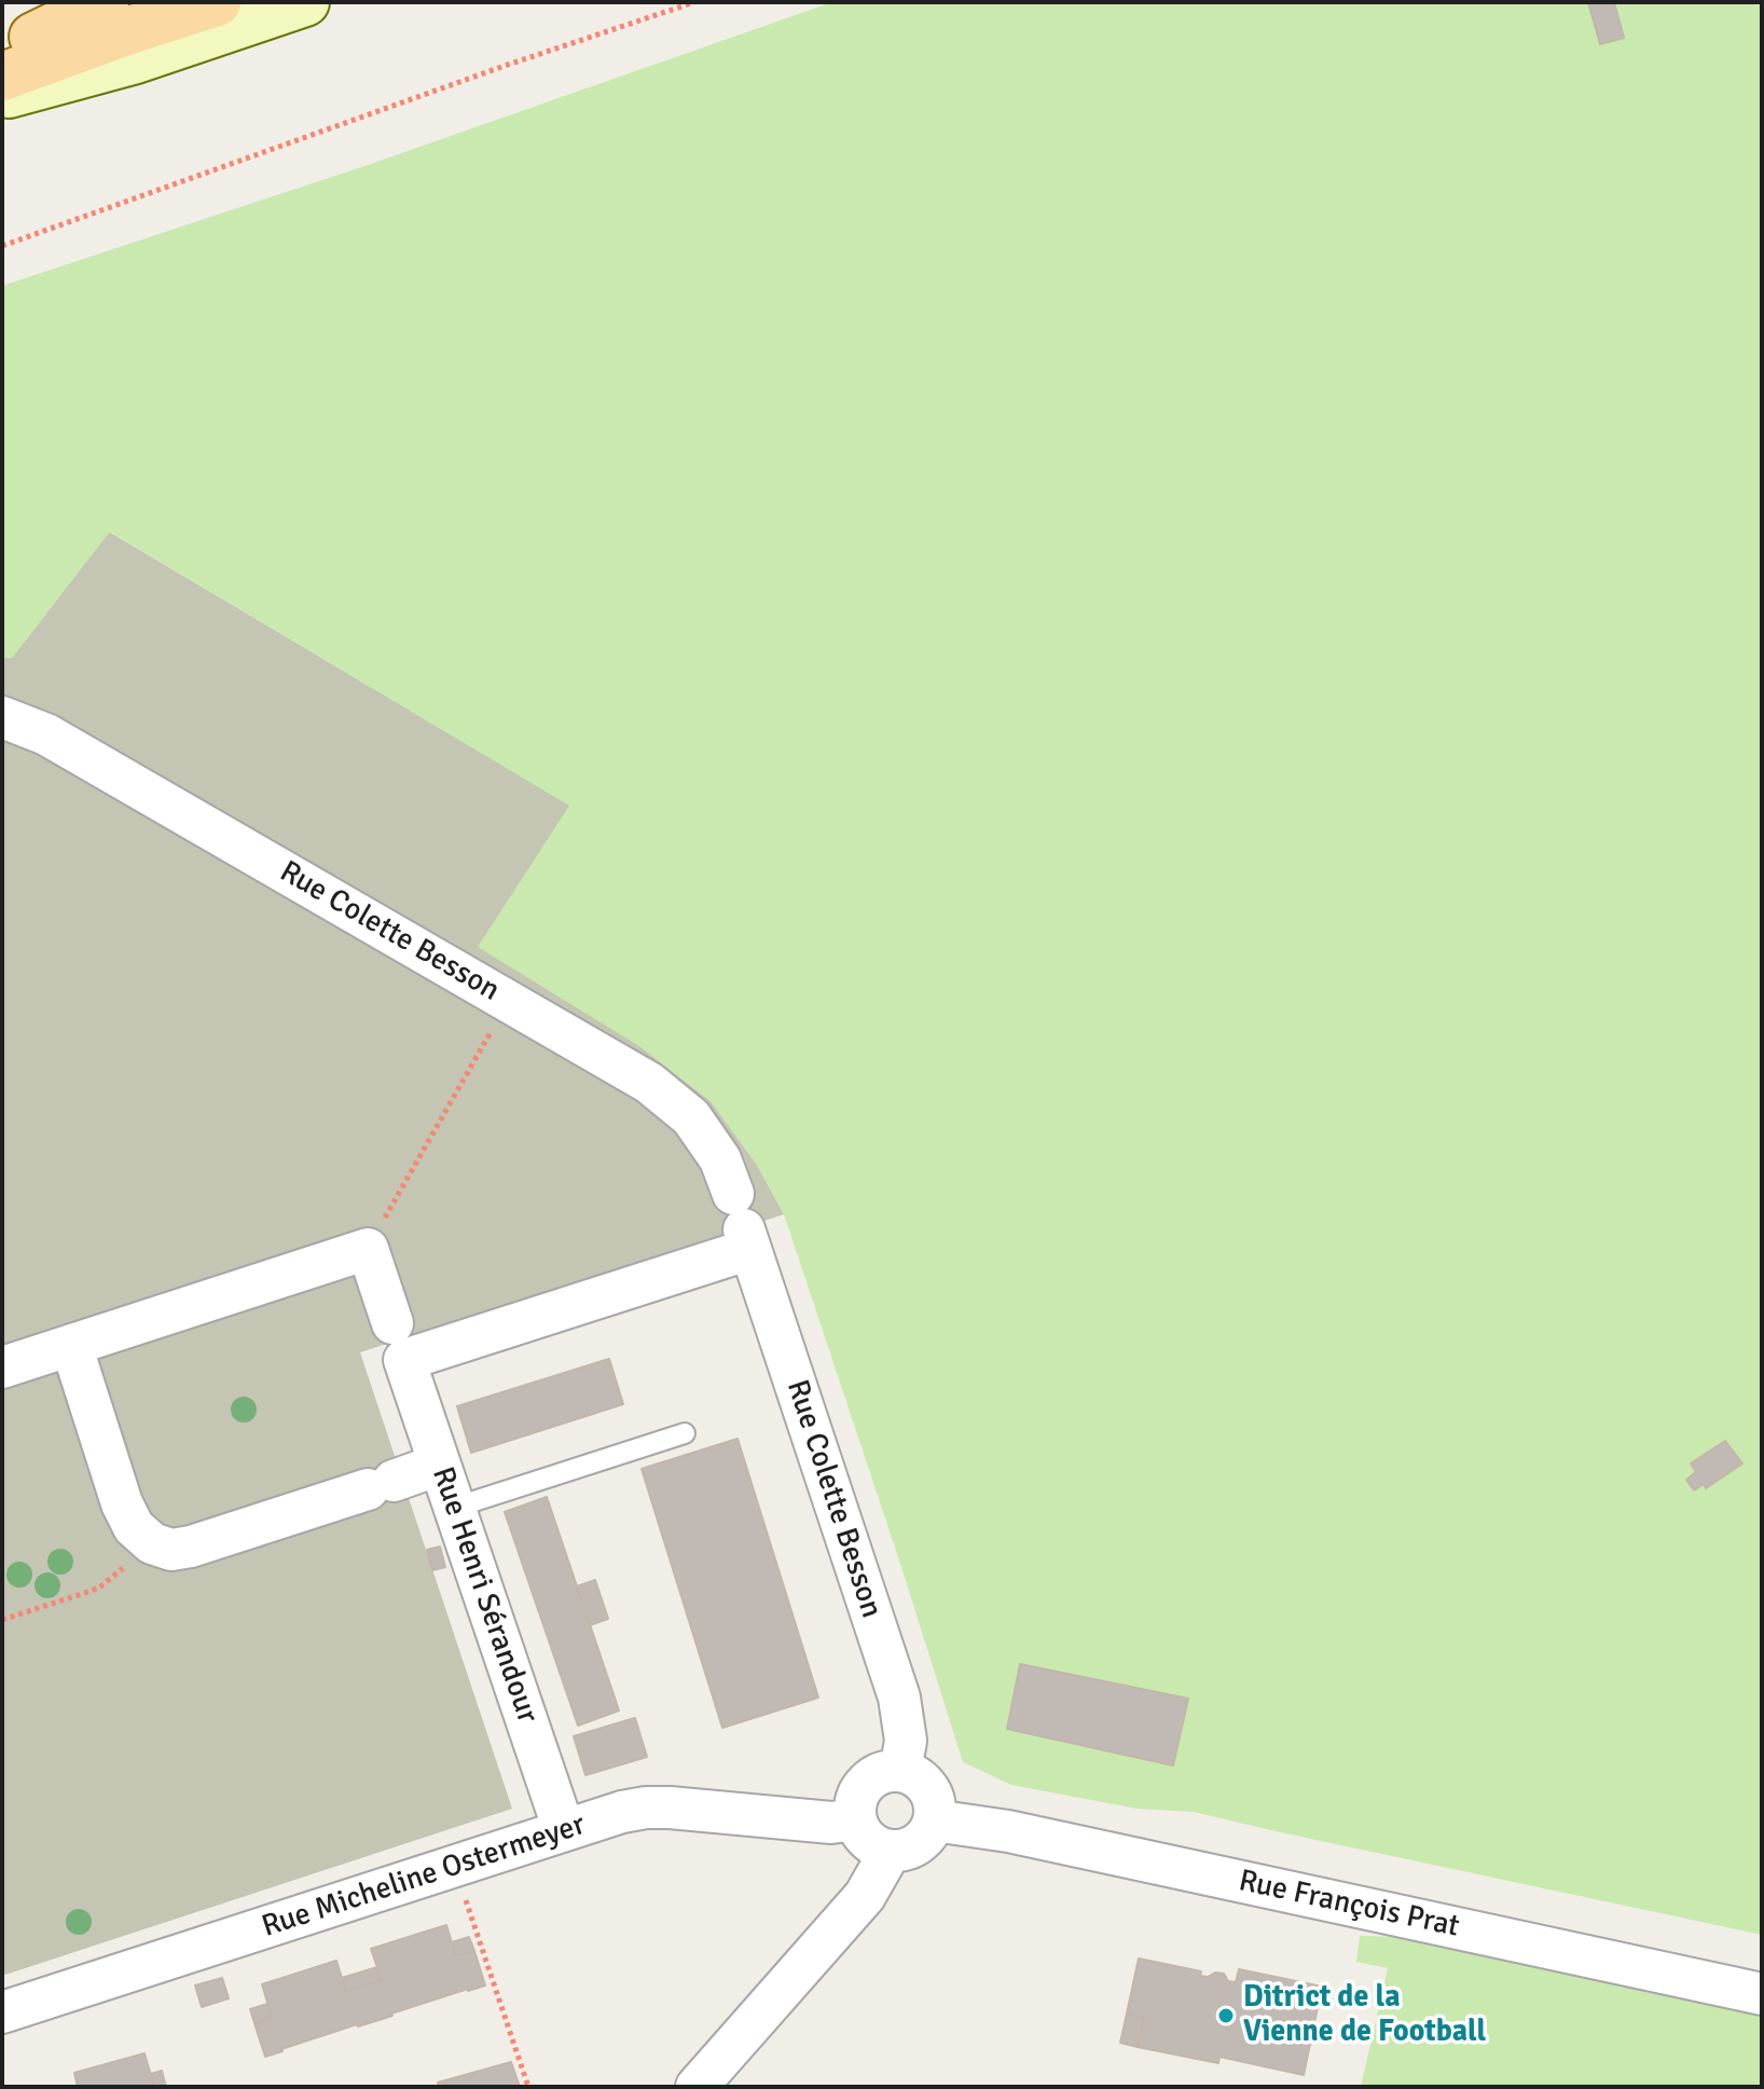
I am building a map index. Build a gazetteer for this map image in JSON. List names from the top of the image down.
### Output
{
  "streets": {
    "street": [
      "Rue Colette Besson",
      "Rue Henri Sérandour",
      "Rue Micheline Ostermeyer",
      "Rue François Prat"
    ]
  },
  "crossings": [
    ["Rue Colette Besson", "Rue Micheline Ostermeyer"],
    ["Rue Colette Besson", "Rue François Prat"],
    ["Rue Henri Sérandour", "Rue Micheline Ostermeyer"],
    ["Rue Micheline Ostermeyer", "Rue François Prat"]
  ],
  "places": ["Ditrict de la Vienne de Football"]
}
